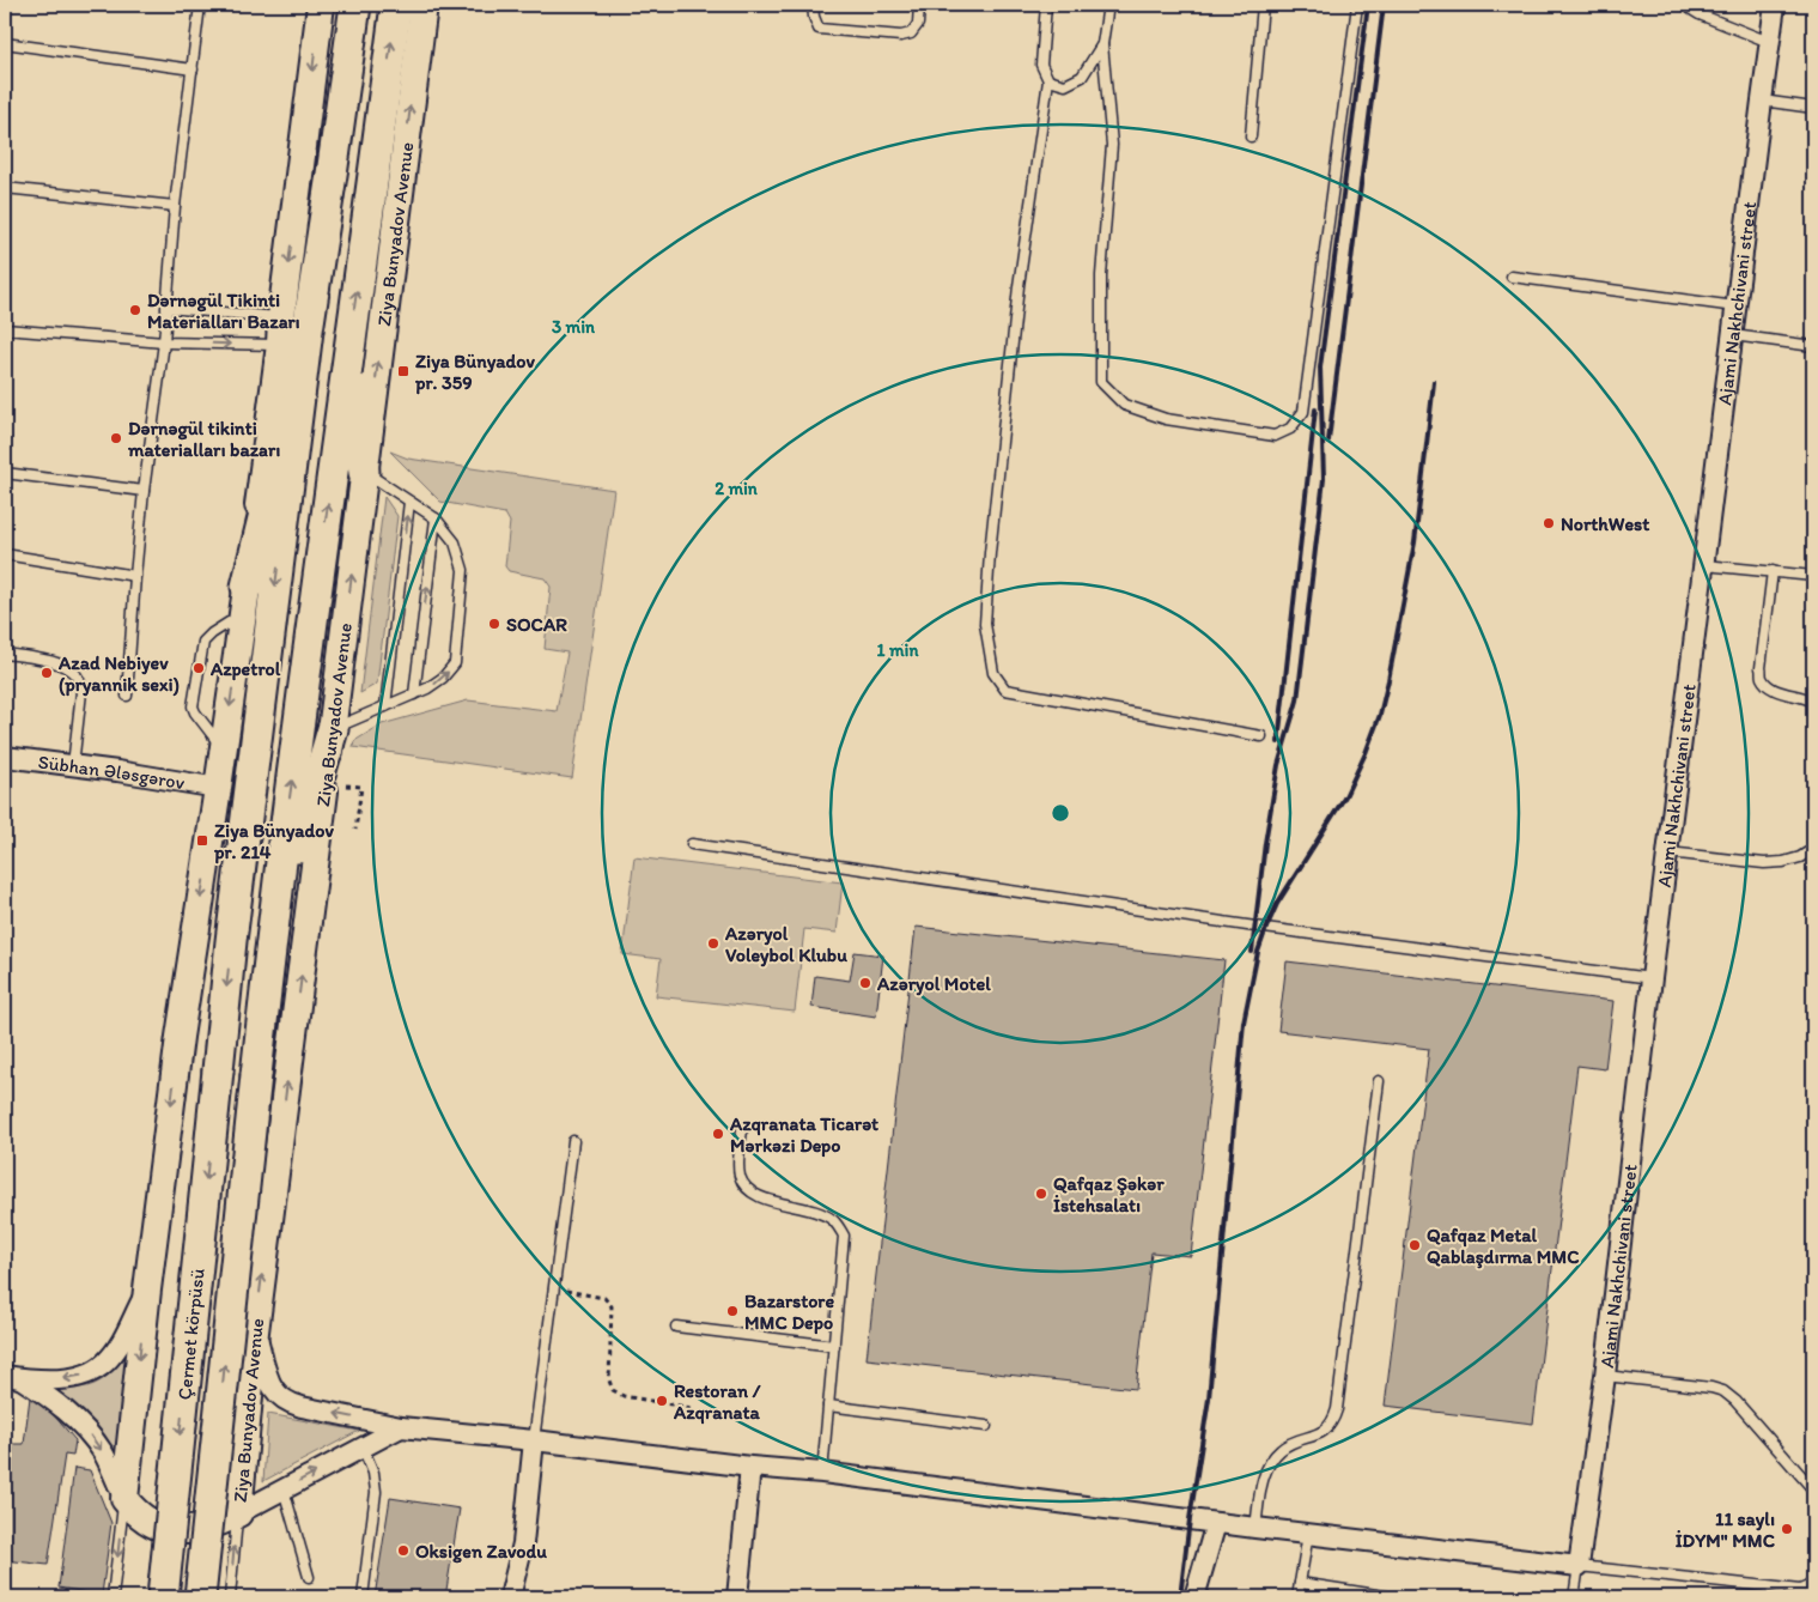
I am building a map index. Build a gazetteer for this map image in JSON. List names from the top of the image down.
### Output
{
  "streets": {
    "main road": ["Ziya Bunyadov Avenue", "Çermet körpüsü"],
    "street": ["Ajami Nakhchivani street", "Sübhan Ələsgərov"]
  },
  "crossings": [
    ["Ziya Bunyadov Avenue", "Çermet körpüsü"]
  ],
  "places": {
    "other": [
      "Dərnəgül Tikinti Materialları Bazarı",
      "Dərnəgül tikinti materialları bazarı",
      "NorthWest",
      "SOCAR",
      "Azpetrol",
      "Azad Nebiyev (pryannik sexi)",
      "Azəryol Voleybol Klubu",
      "Azəryol Motel",
      "Azqranata Ticarət Mərkəzi Depo",
      "Qafqaz Şəkər İstehsalatı",
      "Qafqaz Metal Qablaşdırma MMC",
      "Bazarstore MMC Depo",
      "Restoran / Azqranata",
      "11 saylı İDYM\" MMC",
      "Oksigen Zavodu"
    ],
    "transit": ["Ziya Bünyadov pr. 359", "Ziya Bünyadov pr. 214"]
  },
  "rings": ["3 min", "2 min", "1 min"]
}
